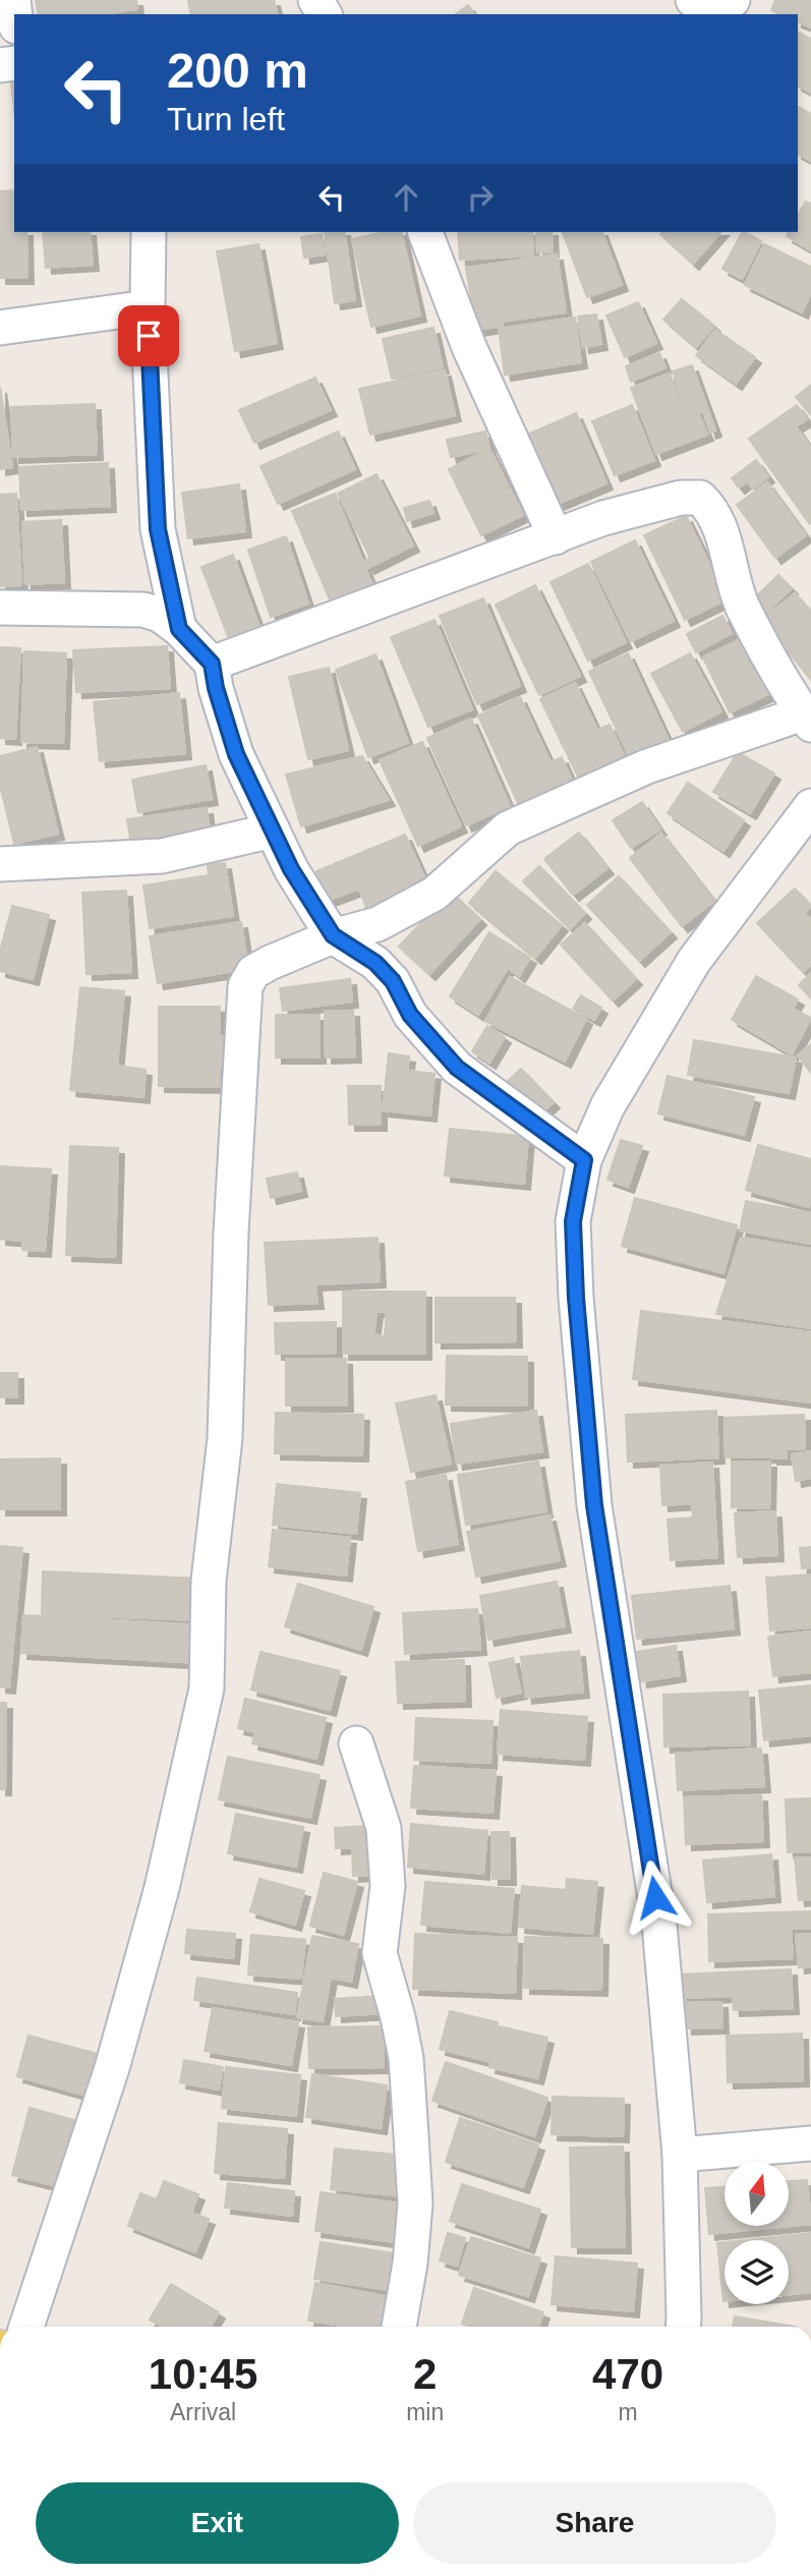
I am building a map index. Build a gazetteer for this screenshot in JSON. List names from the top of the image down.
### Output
{
  "north": "top",
  "page": {
    "turn": ["200 m", "Turn left"],
    "eta": [
      "10:45",
      "Arrival",
      "2",
      "min",
      "470",
      "m"
    ],
    "buttons": ["Exit", "Share"]
  }
}
